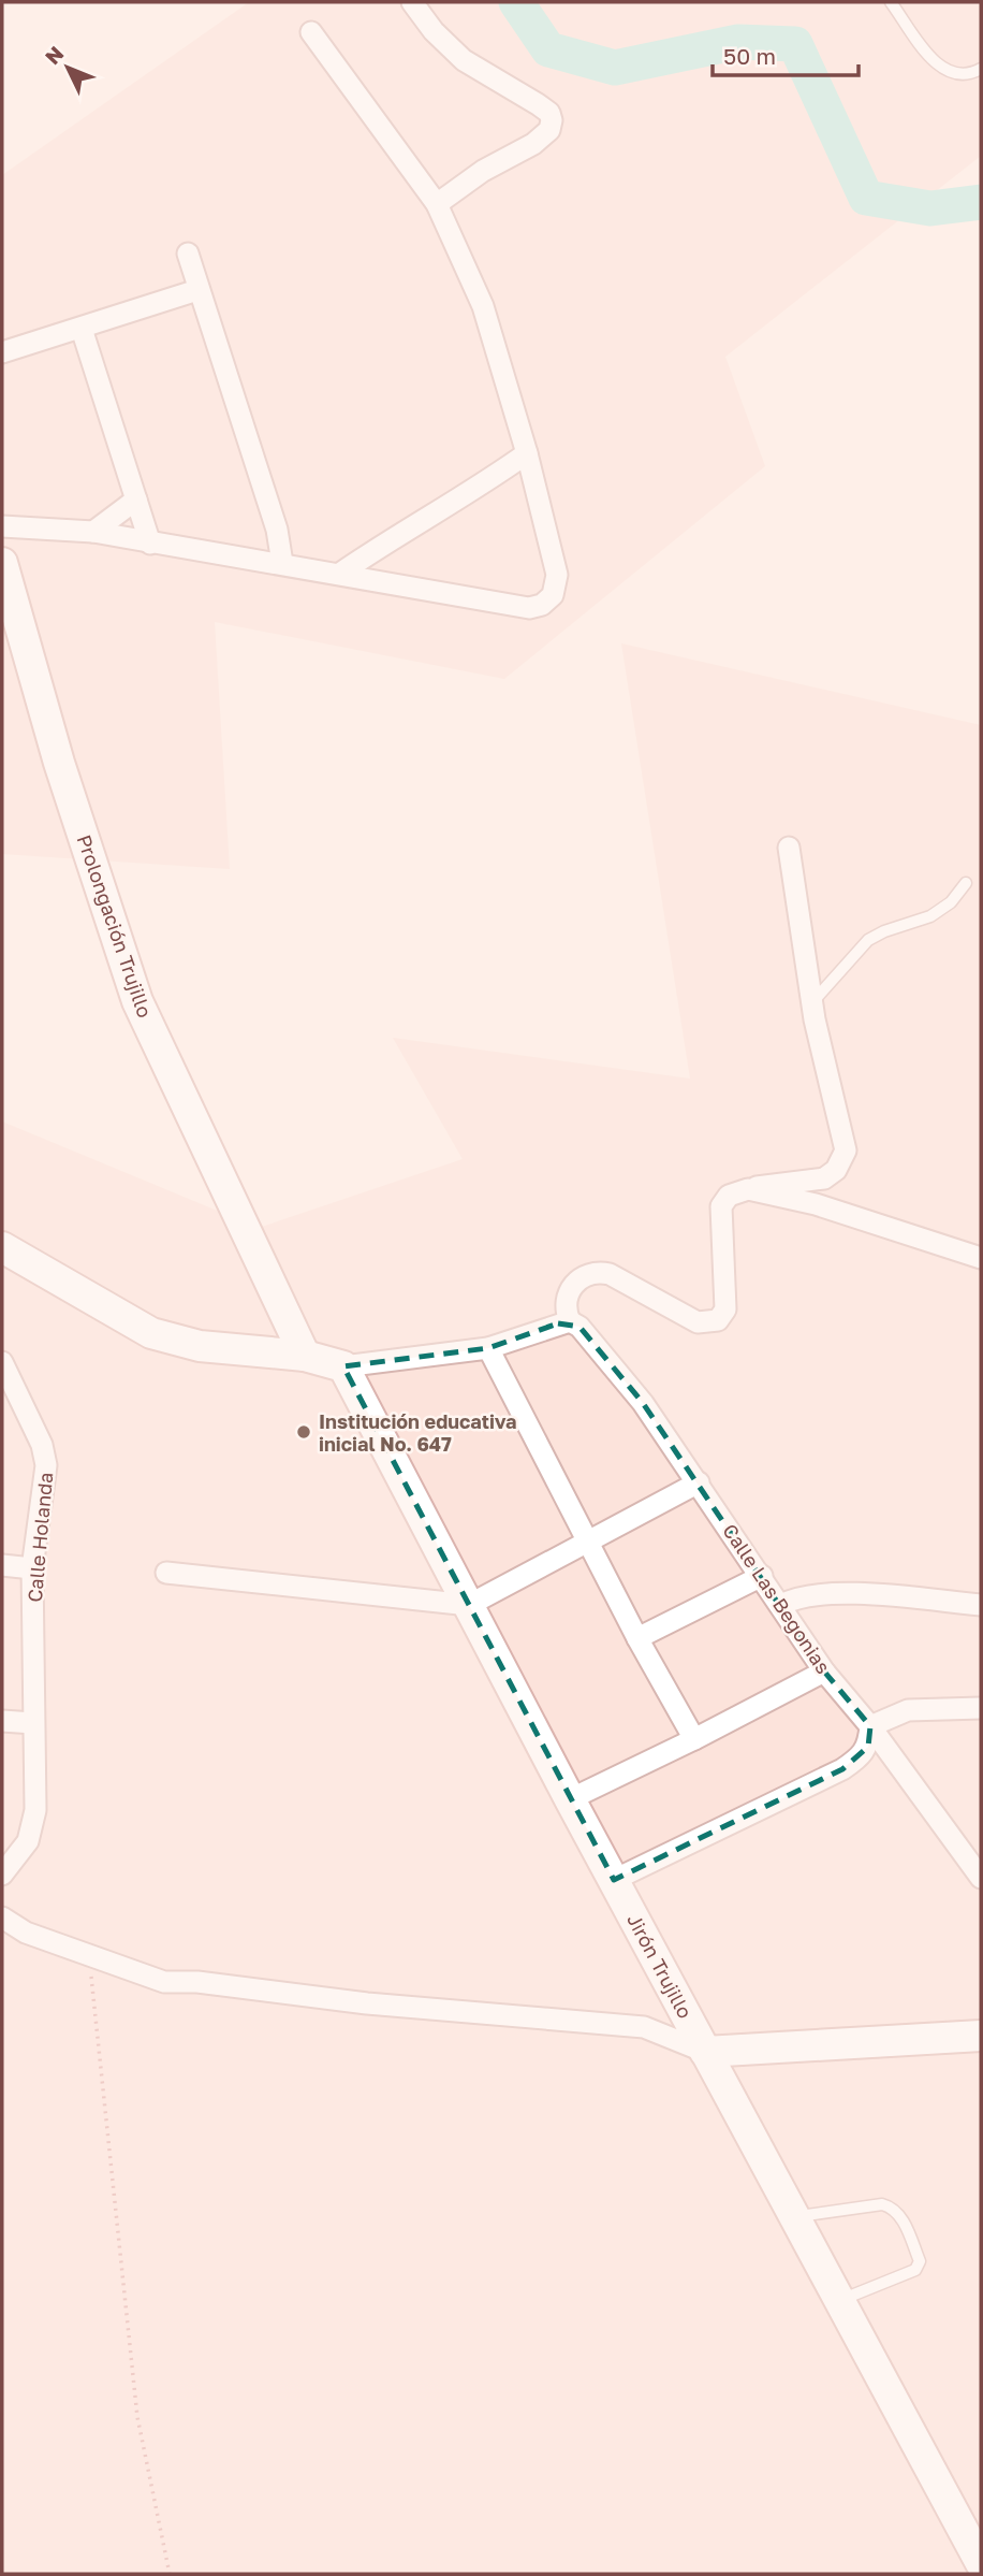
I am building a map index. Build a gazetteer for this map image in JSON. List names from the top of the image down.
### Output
{
  "streets": {
    "street": [
      "Prolongación Trujillo",
      "Calle Holanda",
      "Calle Las Begonias",
      "Jirón Trujillo"
    ]
  },
  "places": ["Institución educativa inicial No. 647"],
  "scale_bar": "50 m",
  "north": "top left"
}
